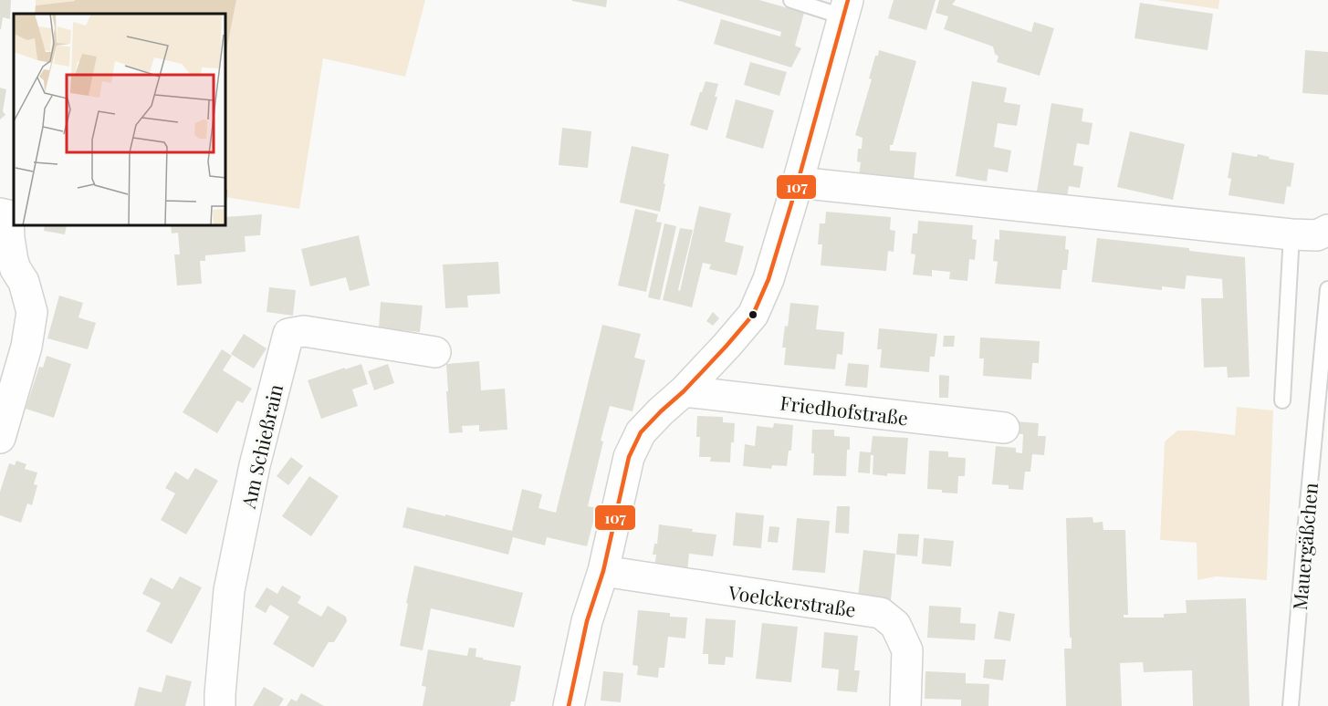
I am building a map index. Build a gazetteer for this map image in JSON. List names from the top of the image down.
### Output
{
  "streets": {
    "street": ["Friedhofstraße", "Am Schießrain", "Voelckerstraße"],
    "lane": ["Mauergäßchen"]
  },
  "lines": ["transit line 107"]
}
